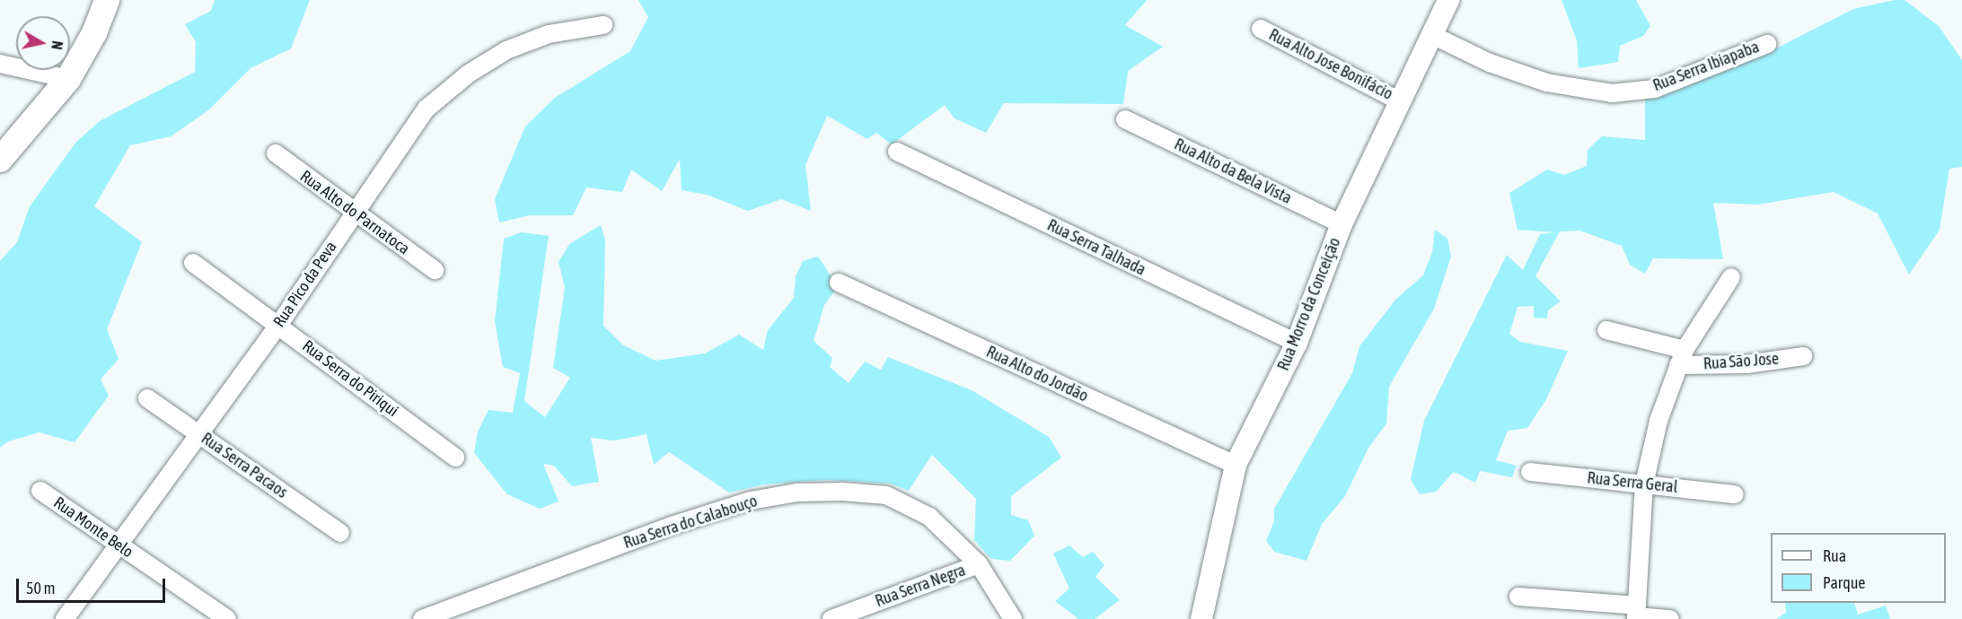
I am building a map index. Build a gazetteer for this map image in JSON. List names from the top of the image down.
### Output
{
  "streets": {
    "street": [
      "Rua Alto Jose Bonifácio",
      "Rua Serra Ibiapaba",
      "Rua Alto da Bela Vista",
      "Rua Alto do Parnatoca",
      "Rua Serra Talhada",
      "Rua Pico da Peva",
      "Rua Morro da Conceição",
      "Rua São Jose",
      "Rua Alto do Jordão",
      "Rua Serra do Piriqui",
      "Rua Serra Pacaos",
      "Rua Serra Geral",
      "Rua Serra do Calabouço",
      "Rua Monte Belo",
      "Rua Serra Negra"
    ]
  },
  "crossings": [
    ["Rua Alto Jose Bonifácio", "Rua Morro da Conceição"],
    ["Rua Serra Ibiapaba", "Rua Morro da Conceição"],
    ["Rua Alto da Bela Vista", "Rua Morro da Conceição"],
    ["Rua Alto do Parnatoca", "Rua Pico da Peva"],
    ["Rua Serra Talhada", "Rua Morro da Conceição"],
    ["Rua Pico da Peva", "Rua Serra do Piriqui"],
    ["Rua Pico da Peva", "Rua Serra Pacaos"],
    ["Rua Pico da Peva", "Rua Monte Belo"],
    ["Rua Morro da Conceição", "Rua Alto do Jordão"],
    ["Rua Serra do Calabouço", "Rua Serra Negra"]
  ],
  "legend": ["Rua", "Parque"],
  "scale_bar": "50 m",
  "north": "right"
}
